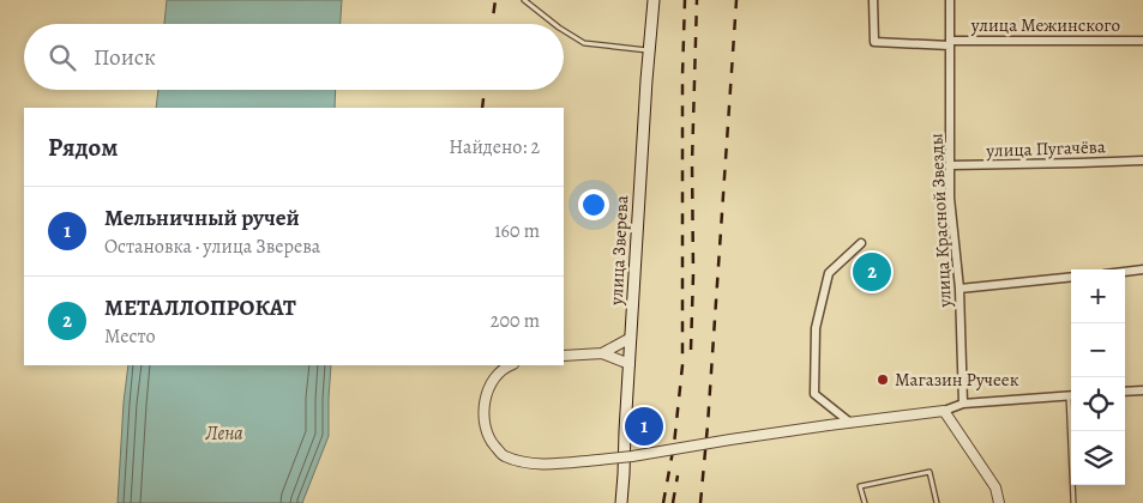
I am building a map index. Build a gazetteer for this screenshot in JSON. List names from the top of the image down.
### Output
{
  "streets": {
    "main road": ["улица Зверева"],
    "street": ["улица Межинского", "улица Пугачёва", "улица Красной Звезды"]
  },
  "crossings": [
    ["улица Межинского", "улица Красной Звезды"],
    ["улица Пугачёва", "улица Красной Звезды"]
  ],
  "water": ["Лена"],
  "places": ["Магазин Ручеек"],
  "page": {
    "search": "Поиск",
    "heading": ["Рядом", "Найдено: 2"],
    "list": [
      {
        "mark": "1",
        "name": "Мельничный ручей",
        "note": "Остановка · улица Зверева",
        "value": "160 m"
      },
      {
        "mark": "2",
        "name": "МЕТАЛЛОПРОКАТ",
        "note": "Место",
        "value": "200 m"
      }
    ],
    "pins": ["2", "1"],
    "map_buttons": ["+", "−"]
  }
}
